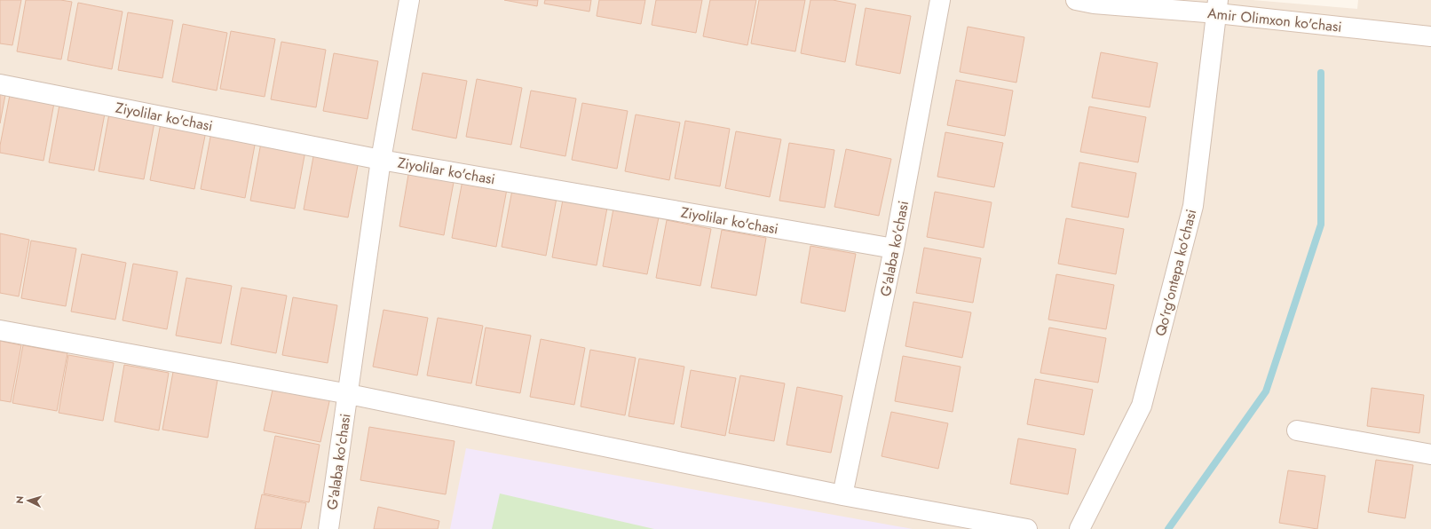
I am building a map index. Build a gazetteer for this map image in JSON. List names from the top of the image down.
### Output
{
  "streets": {
    "street": [
      "Amir Olimxon ko'chasi",
      "Ziyolilar ko'chasi",
      "G'alaba ko'chasi",
      "Qo'rg'ontepa ko'chasi"
    ]
  },
  "crossings": [
    ["Amir Olimxon ko'chasi", "Qo'rg'ontepa ko'chasi"],
    ["Ziyolilar ko'chasi", "G'alaba ko'chasi"]
  ],
  "north": "left"
}
